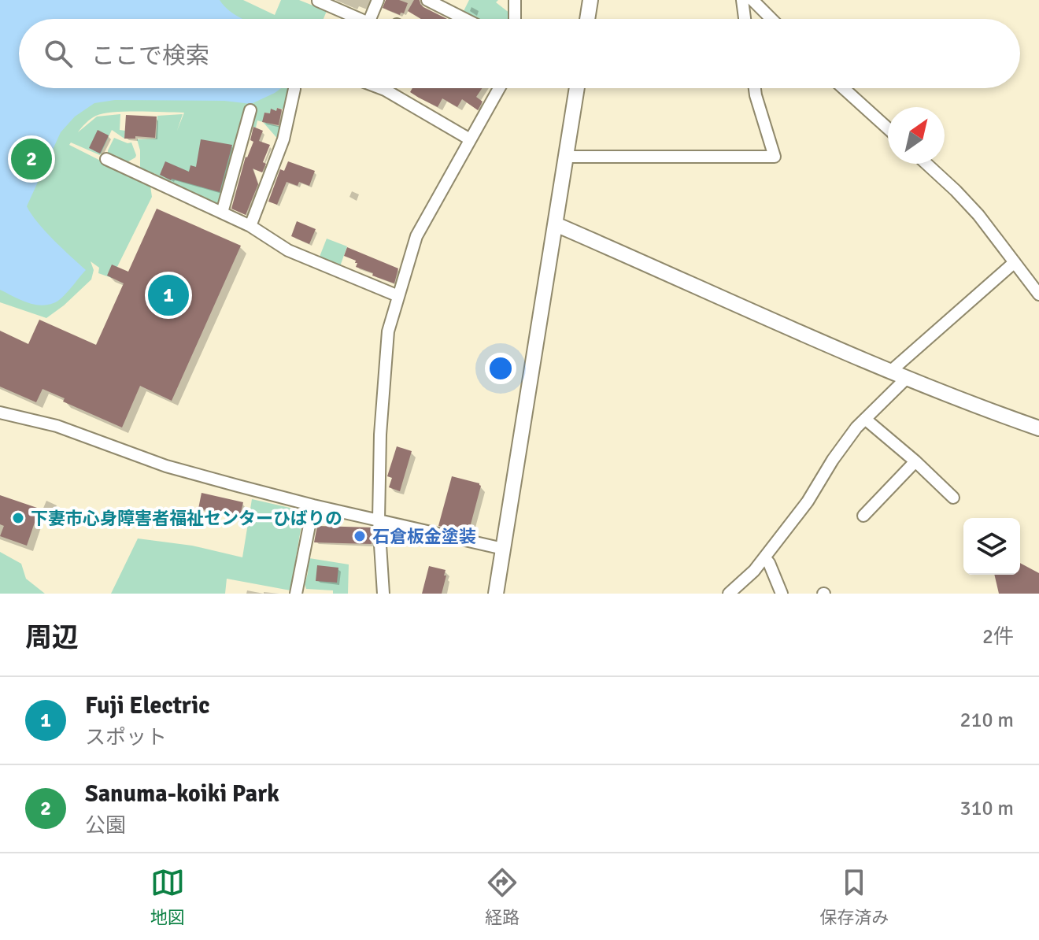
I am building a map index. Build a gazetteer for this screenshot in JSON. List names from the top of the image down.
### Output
{
  "places": ["下妻市心身障害者福祉センターひばりの", "石倉板金塗装"],
  "north": "top right",
  "page": {
    "search": "ここで検索",
    "pins": ["2", "1"],
    "heading": ["周辺", "2件"],
    "list": [
      {
        "mark": "1",
        "name": "Fuji Electric",
        "note": "スポット",
        "value": "210 m"
      },
      {
        "mark": "2",
        "name": "Sanuma-koiki Park",
        "note": "公園",
        "value": "310 m"
      }
    ],
    "nav": ["地図", "経路", "保存済み"]
  }
}
